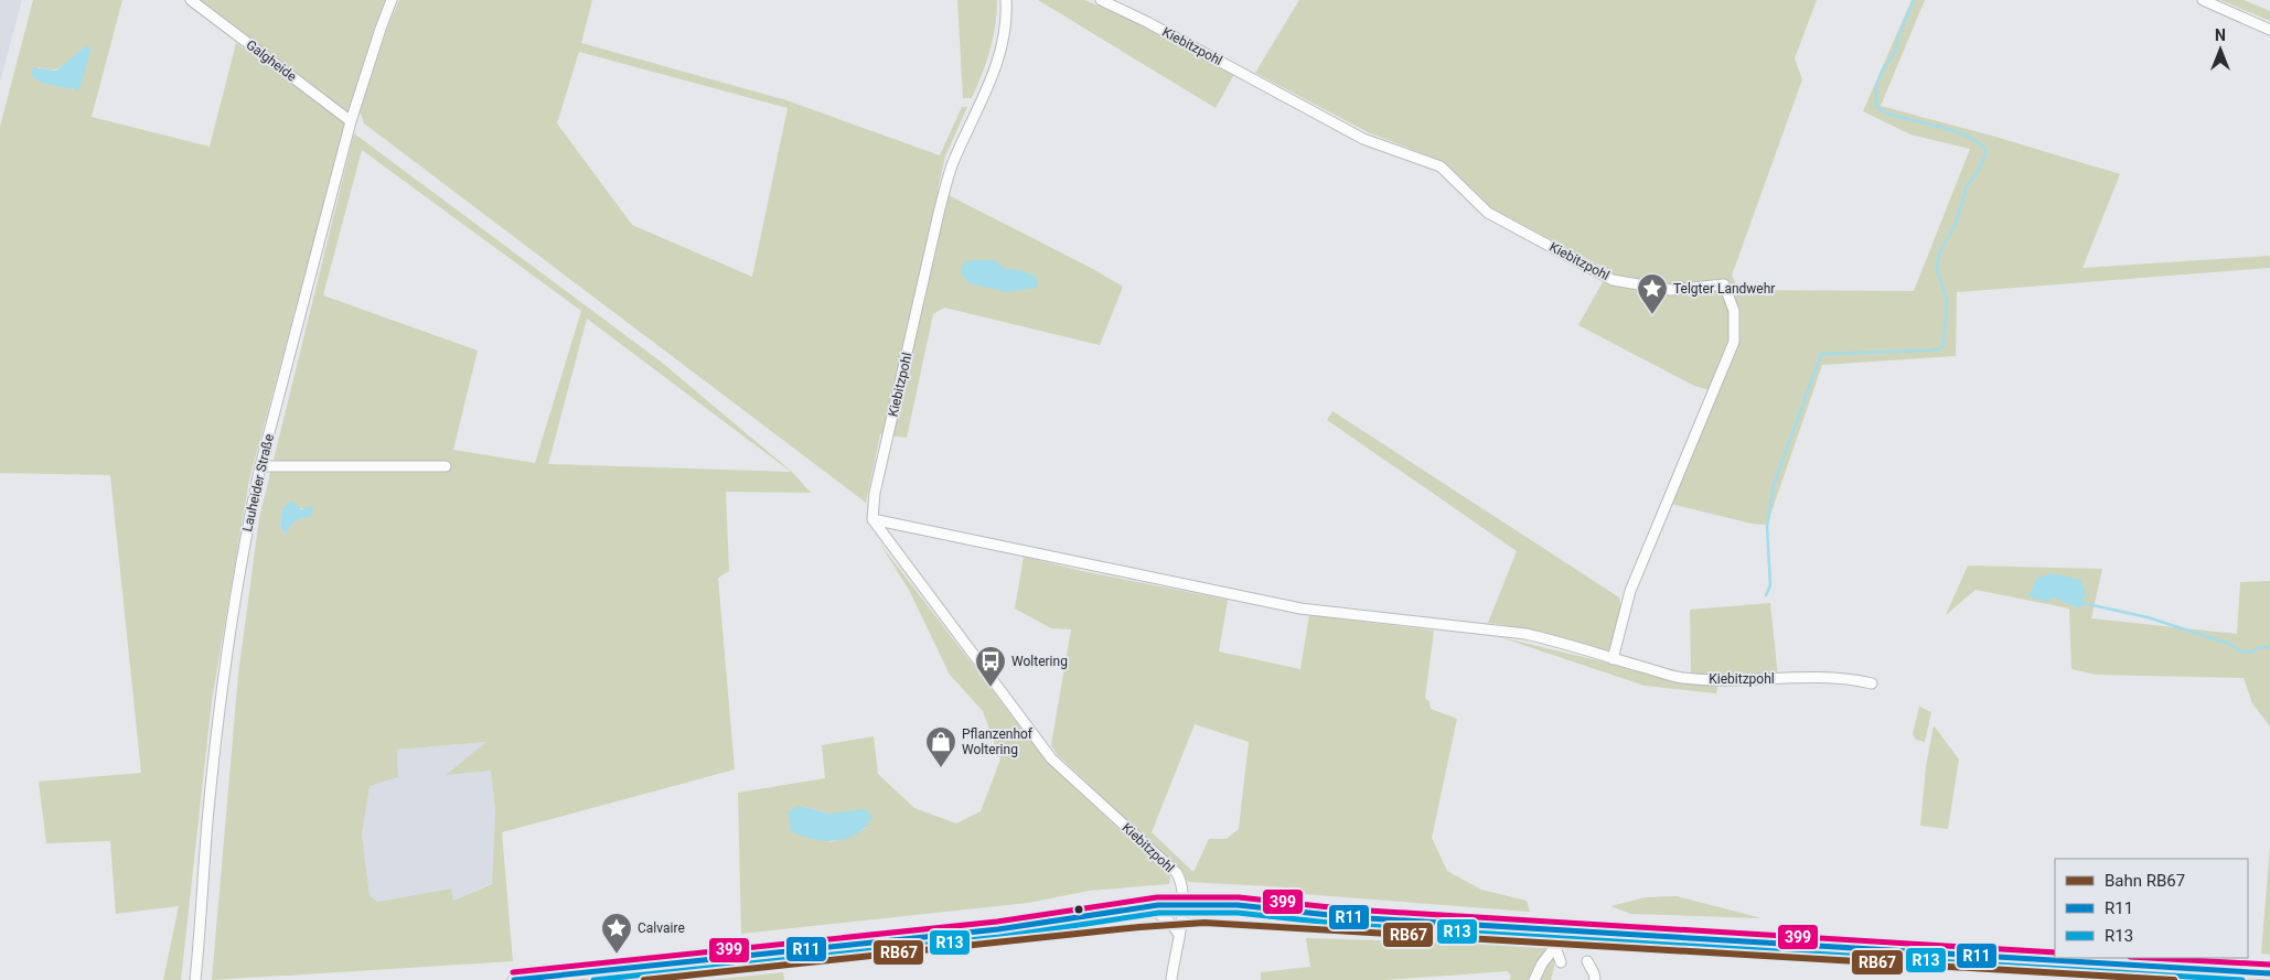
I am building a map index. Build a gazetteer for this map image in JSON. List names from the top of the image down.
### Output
{
  "streets": {
    "street": ["Kiebitzpohl", "Galgheide", "Lauheider Straße"]
  },
  "crossings": [
    ["Galgheide", "Lauheider Straße"]
  ],
  "places": {
    "place": ["Telgter Landwehr", "Calvaire"],
    "bus stop": ["Woltering"],
    "shop": ["Pflanzenhof Woltering"]
  },
  "lines": [
    "transit line 399",
    "transit line R11",
    "transit line R13",
    "rail line RB67"
  ],
  "legend": ["Bahn RB67", "R11", "R13"],
  "north": "top"
}
